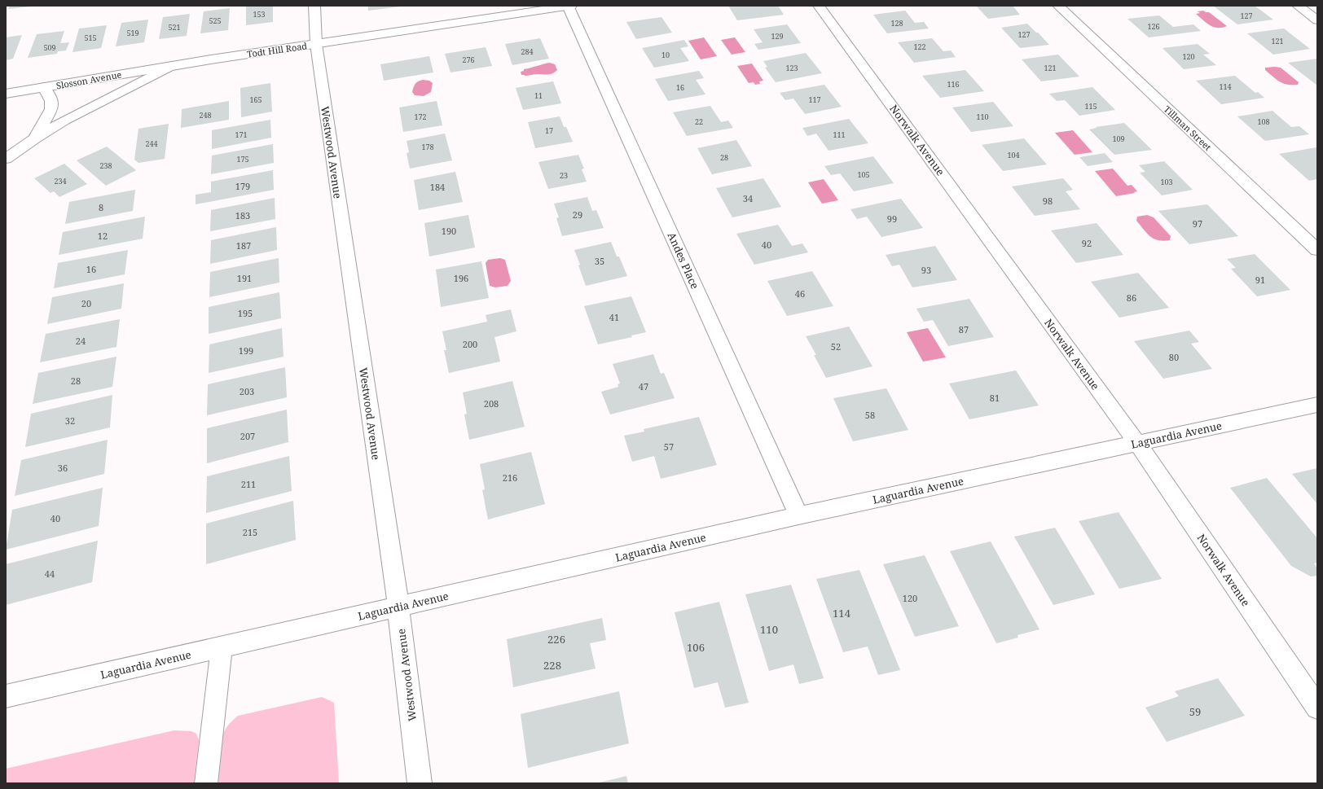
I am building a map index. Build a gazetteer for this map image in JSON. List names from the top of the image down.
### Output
{
  "streets": {
    "street": [
      "Todt Hill Road",
      "Slosson Avenue",
      "Tillman Street",
      "Norwalk Avenue",
      "Westwood Avenue",
      "Andes Place",
      "Laguardia Avenue"
    ]
  },
  "crossings": [
    ["Todt Hill Road", "Slosson Avenue"],
    ["Todt Hill Road", "Westwood Avenue"],
    ["Todt Hill Road", "Andes Place"],
    ["Norwalk Avenue", "Laguardia Avenue"],
    ["Westwood Avenue", "Laguardia Avenue"],
    ["Andes Place", "Laguardia Avenue"]
  ],
  "house_numbers": [
    "153",
    "127",
    "525",
    "128",
    "126",
    "521",
    "519",
    "127",
    "129",
    "515",
    "121",
    "122",
    "509",
    "284",
    "10",
    "120",
    "276",
    "123",
    "121",
    "116",
    "114",
    "16",
    "11",
    "165",
    "117",
    "115",
    "248",
    "172",
    "110",
    "22",
    "108",
    "17",
    "171",
    "111",
    "109",
    "244",
    "178",
    "104",
    "28",
    "175",
    "238",
    "105",
    "23",
    "234",
    "103",
    "179",
    "184",
    "34",
    "98",
    "8",
    "29",
    "183",
    "99",
    "97",
    "190",
    "12",
    "92",
    "40",
    "187",
    "35",
    "16",
    "93",
    "191",
    "196",
    "91",
    "46",
    "86",
    "20",
    "195",
    "41",
    "87",
    "24",
    "200",
    "52",
    "199",
    "80",
    "28",
    "47",
    "203",
    "81",
    "208",
    "58",
    "32",
    "207",
    "57",
    "36",
    "216",
    "211",
    "40",
    "215",
    "44",
    "120",
    "114",
    "110",
    "226",
    "106",
    "228",
    "59"
  ]
}
